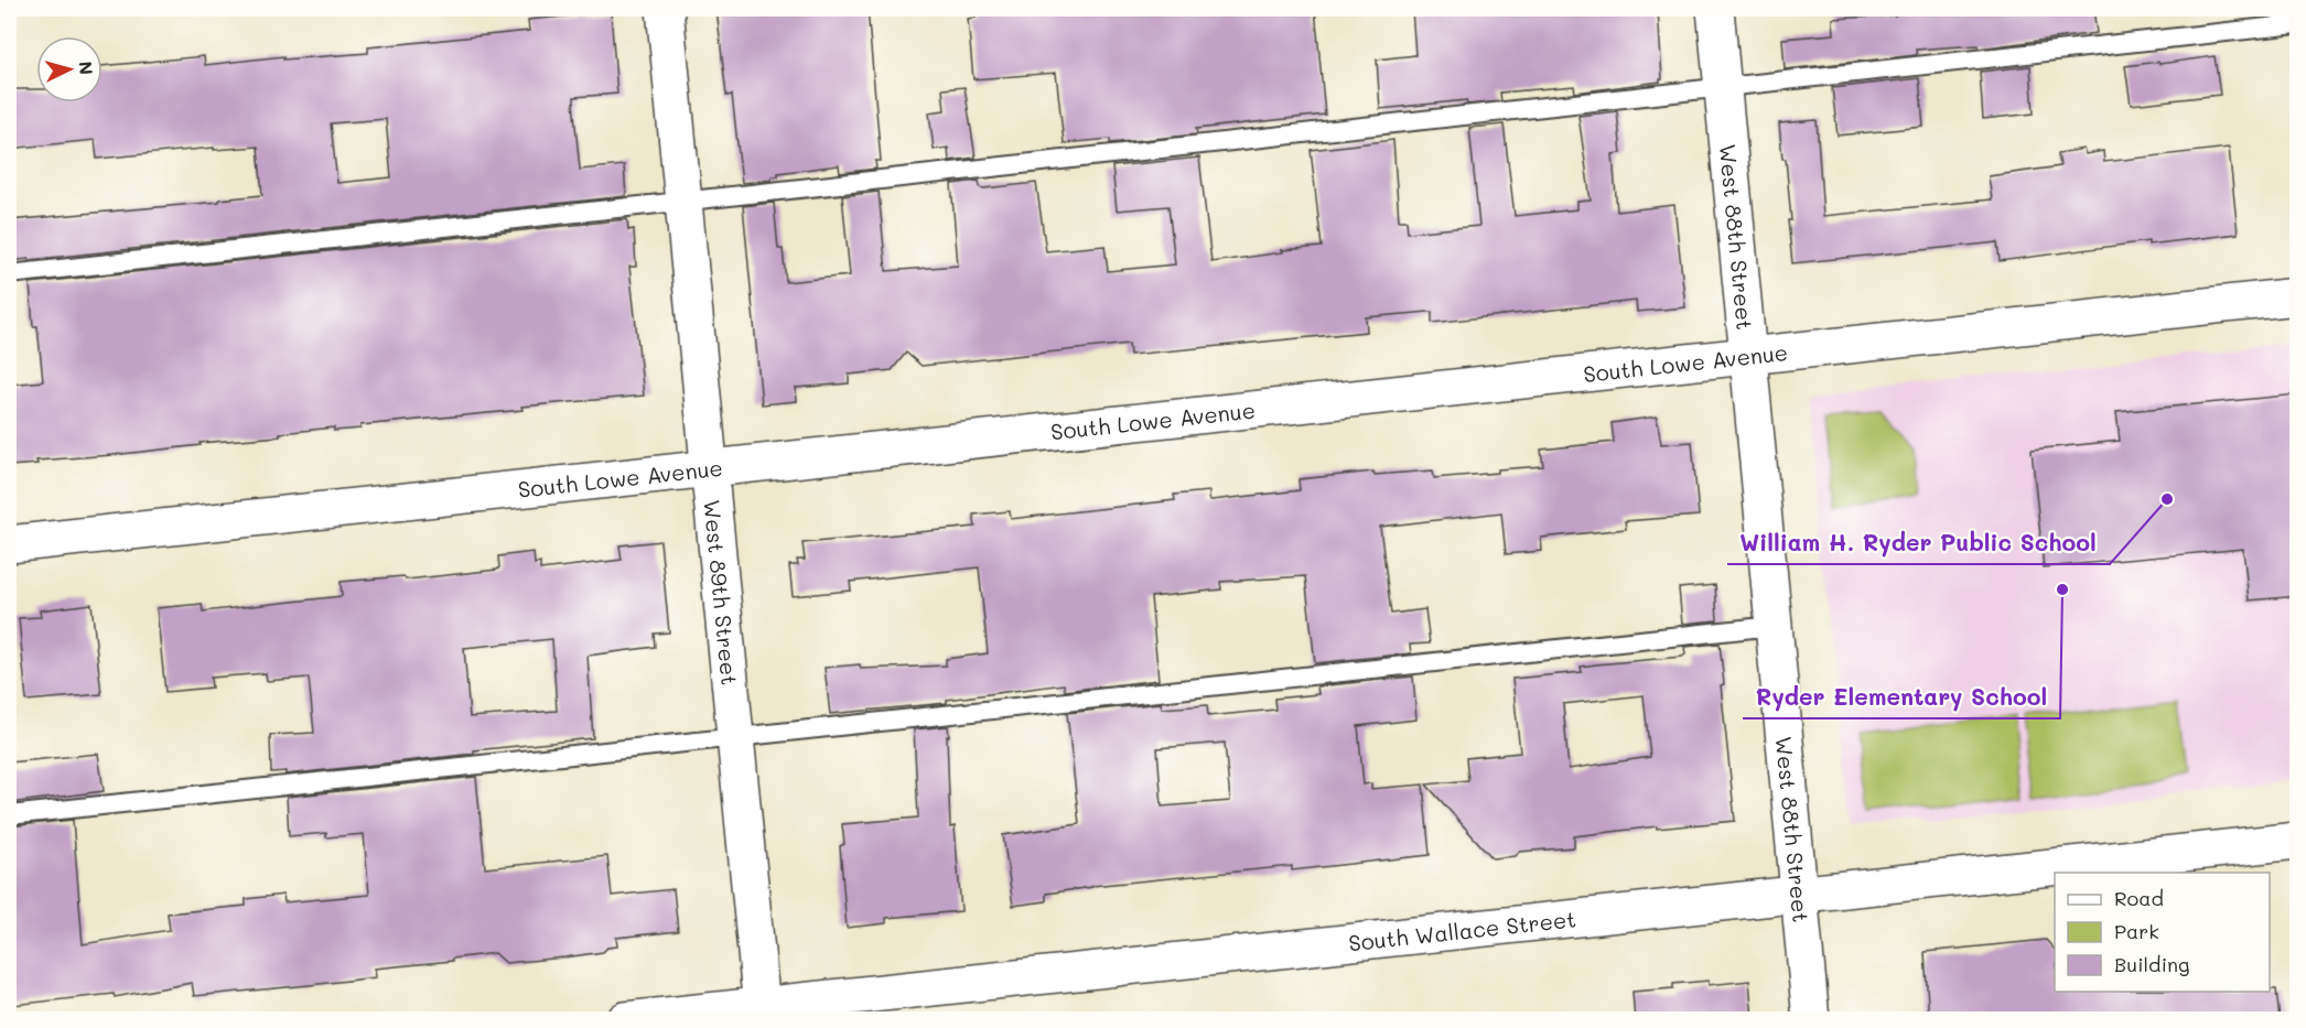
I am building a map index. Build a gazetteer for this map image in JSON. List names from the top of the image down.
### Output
{
  "streets": {
    "street": [
      "West 88th Street",
      "South Lowe Avenue",
      "West 89th Street",
      "South Wallace Street"
    ]
  },
  "crossings": [
    ["West 88th Street", "South Lowe Avenue"],
    ["West 88th Street", "South Wallace Street"],
    ["South Lowe Avenue", "West 89th Street"],
    ["West 89th Street", "South Wallace Street"]
  ],
  "places": ["William H. Ryder Public School", "Ryder Elementary School"],
  "legend": ["Road", "Park", "Building"],
  "north": "right"
}
